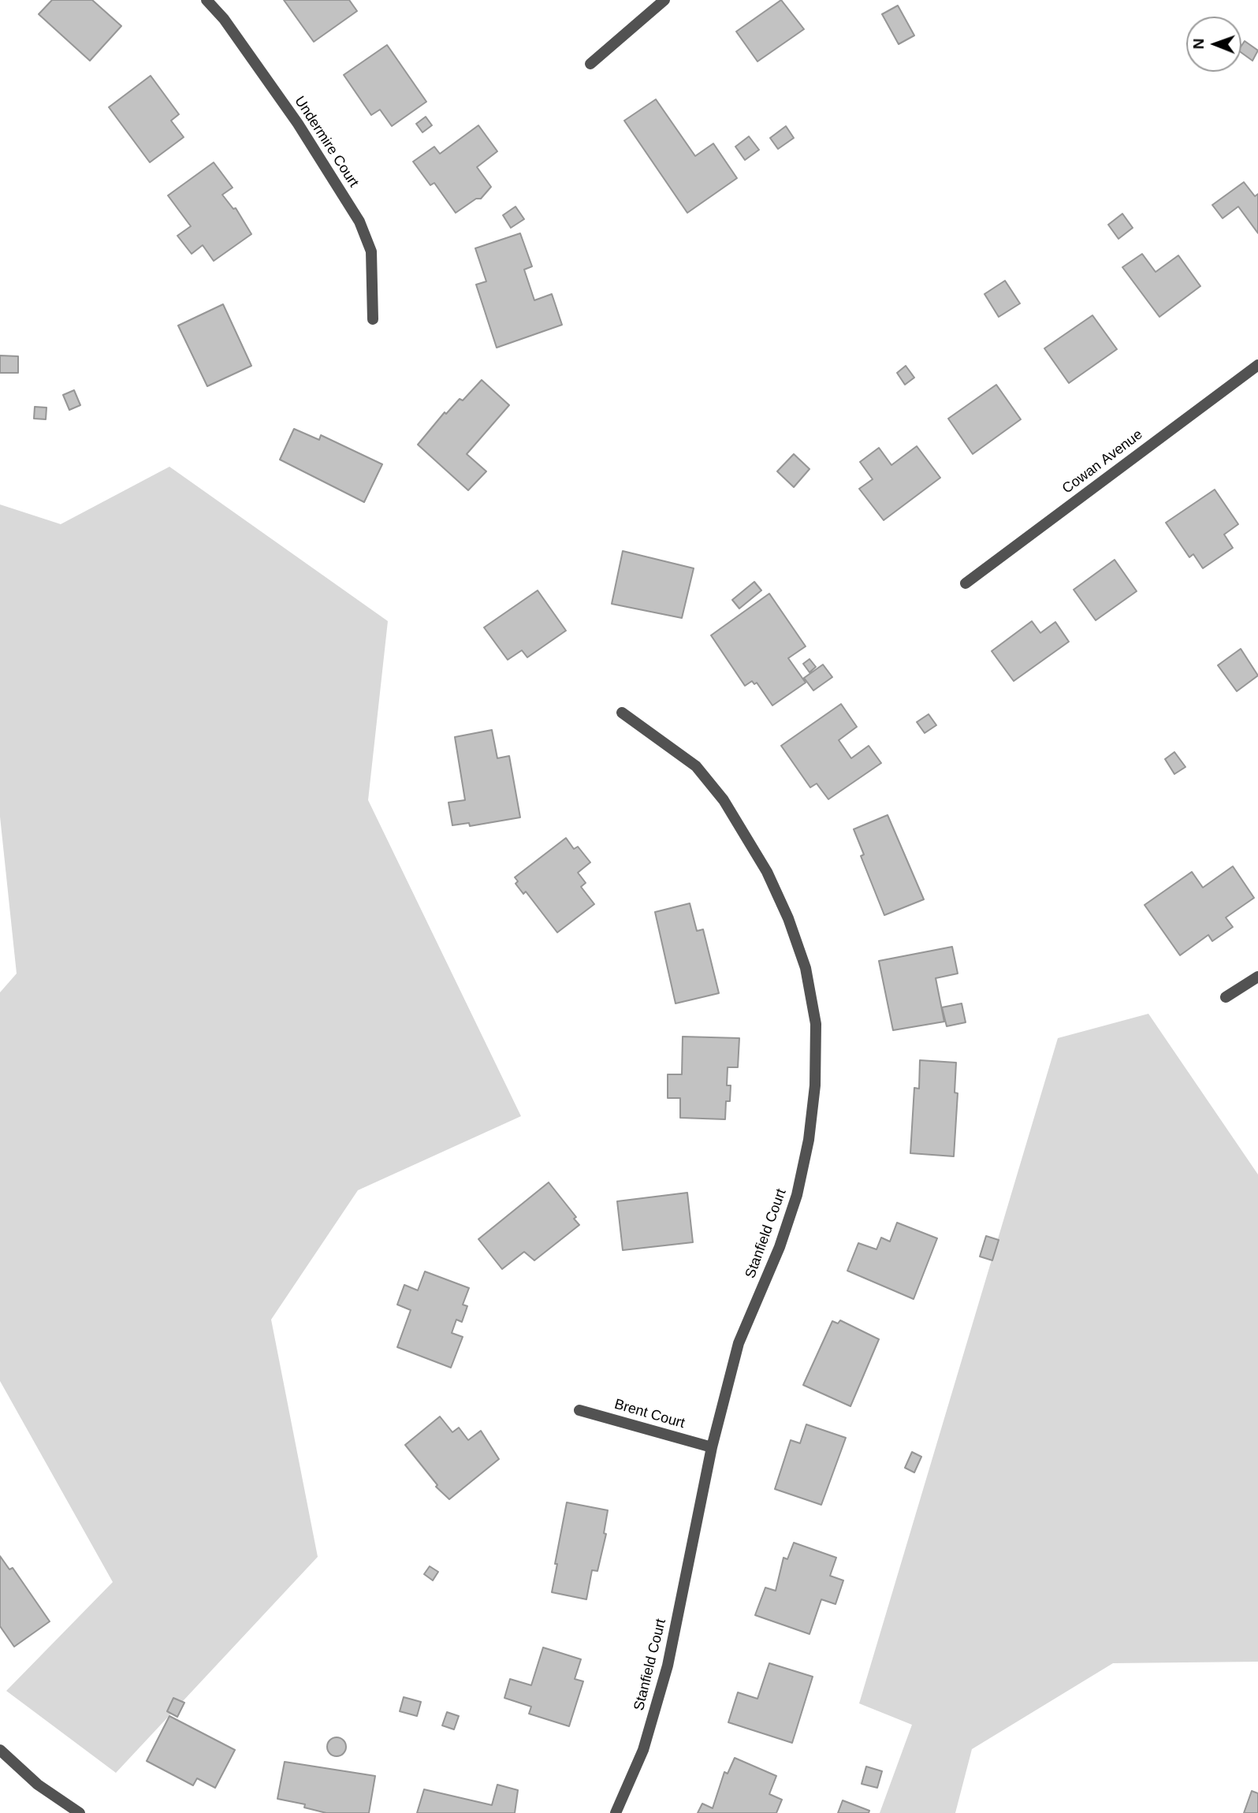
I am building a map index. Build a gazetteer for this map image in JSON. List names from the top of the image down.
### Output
{
  "streets": {
    "street": [
      "Undermire Court",
      "Cowan Avenue",
      "Stanfield Court",
      "Brent Court"
    ]
  },
  "crossings": [
    ["Stanfield Court", "Brent Court"]
  ],
  "north": "left"
}
